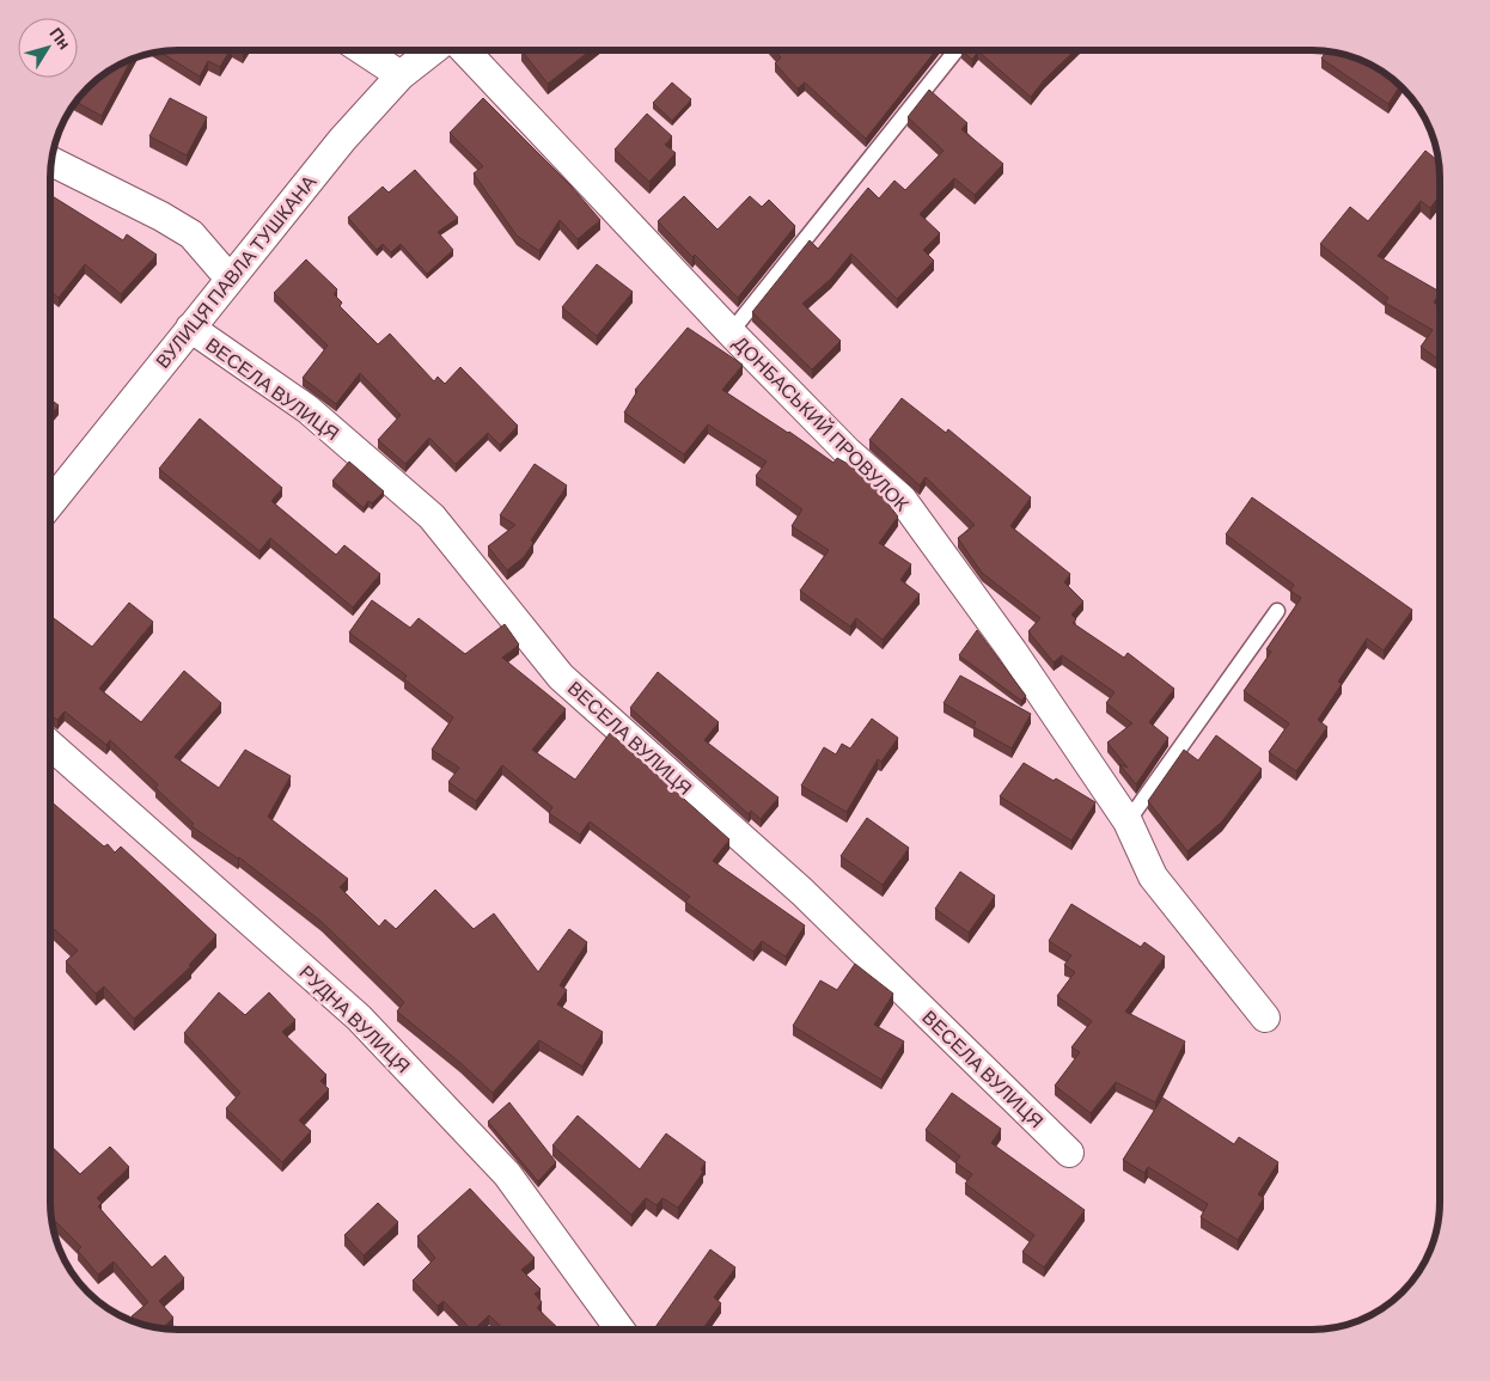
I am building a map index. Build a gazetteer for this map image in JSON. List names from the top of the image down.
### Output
{
  "streets": {
    "street": [
      "ВУЛИЦЯ ПАВЛА ТУШКАНА",
      "ВЕСЕЛА ВУЛИЦЯ",
      "ДОНБАСЬКИЙ ПРОВУЛОК",
      "РУДНА ВУЛИЦЯ"
    ]
  },
  "crossings": [
    ["ВУЛИЦЯ ПАВЛА ТУШКАНА", "ВЕСЕЛА ВУЛИЦЯ"]
  ],
  "north": "top right"
}
